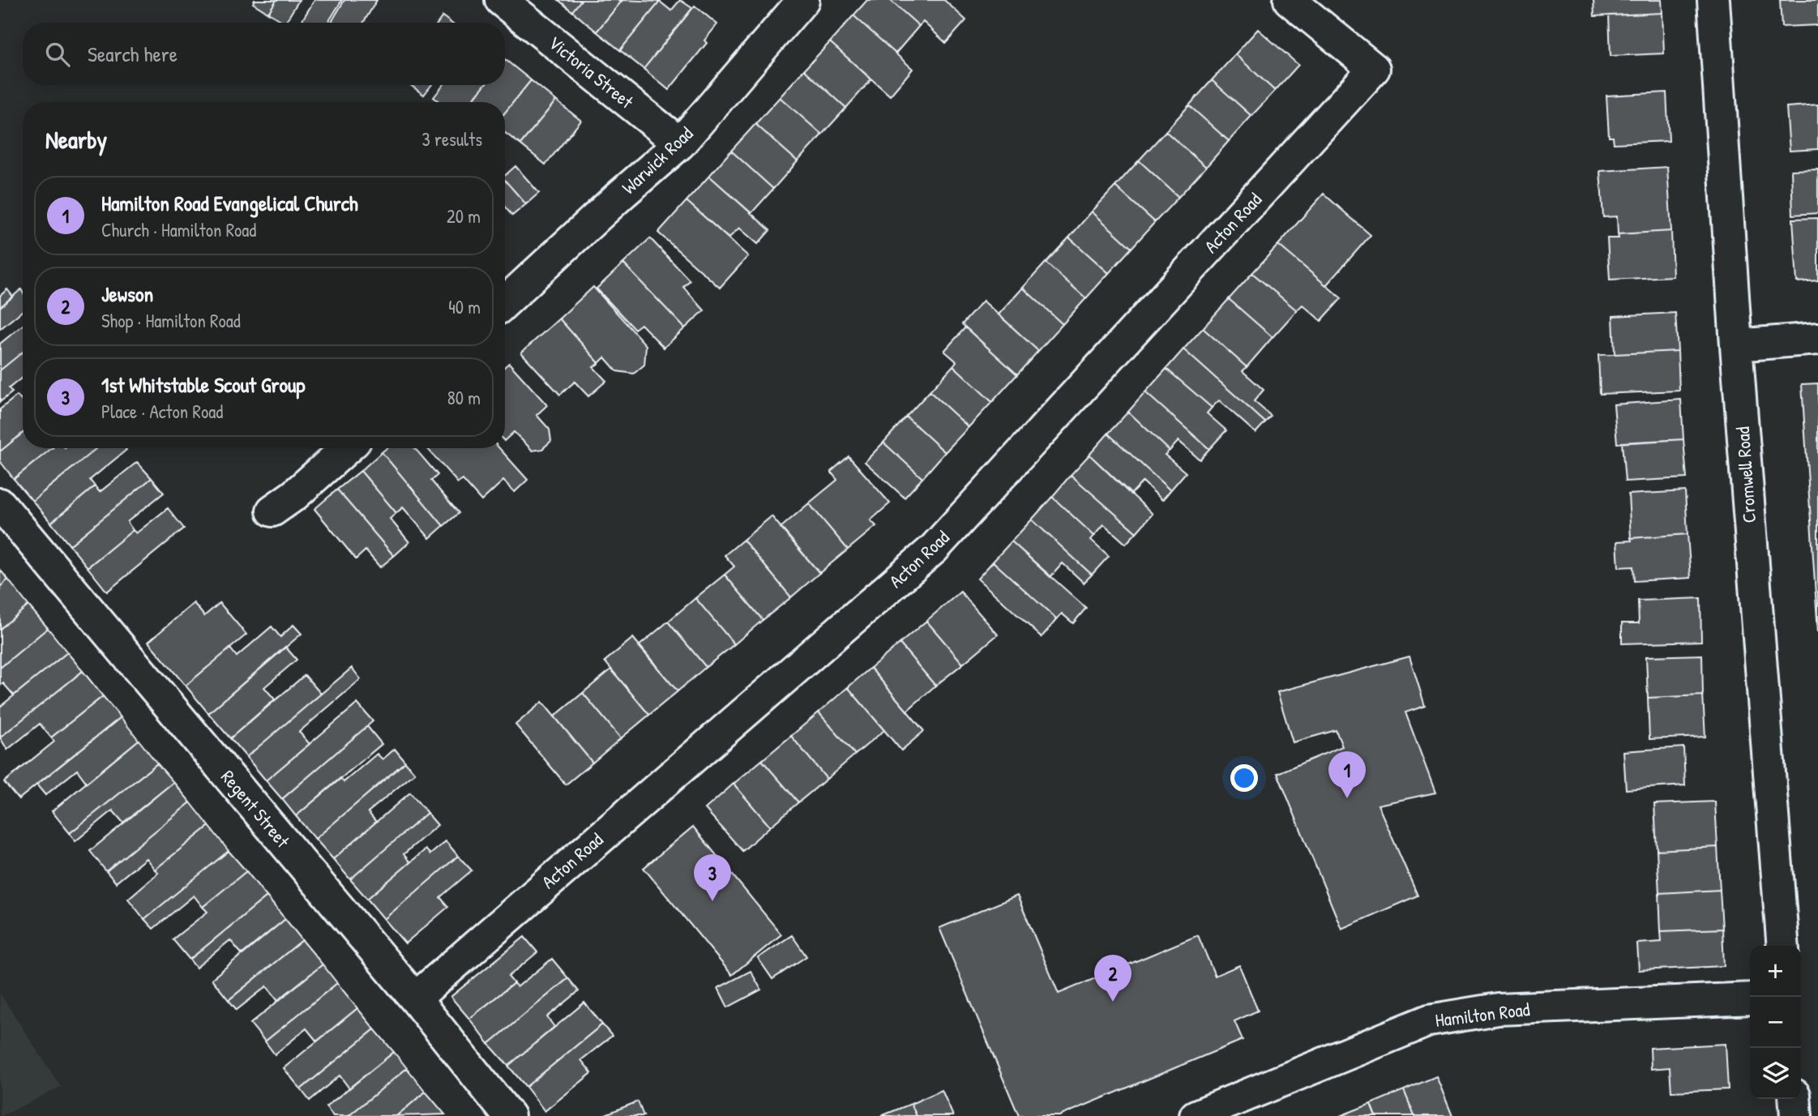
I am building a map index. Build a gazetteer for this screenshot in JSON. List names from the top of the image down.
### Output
{
  "streets": {
    "street": [
      "Victoria Street",
      "Warwick Road",
      "Acton Road",
      "Cromwell Road",
      "Regent Street",
      "Hamilton Road"
    ]
  },
  "crossings": [
    ["Victoria Street", "Warwick Road"],
    ["Acton Road", "Regent Street"]
  ],
  "page": {
    "search": "Search here",
    "heading": ["Nearby", "3 results"],
    "list": [
      {
        "mark": "1",
        "name": "Hamilton Road Evangelical Church",
        "note": "Church · Hamilton Road",
        "value": "20 m"
      },
      {
        "mark": "2",
        "name": "Jewson",
        "note": "Shop · Hamilton Road",
        "value": "40 m"
      },
      {
        "mark": "3",
        "name": "1st Whitstable Scout Group",
        "note": "Place · Acton Road",
        "value": "80 m"
      }
    ],
    "pins": ["1", "3", "2"],
    "map_buttons": ["+", "−"]
  }
}
